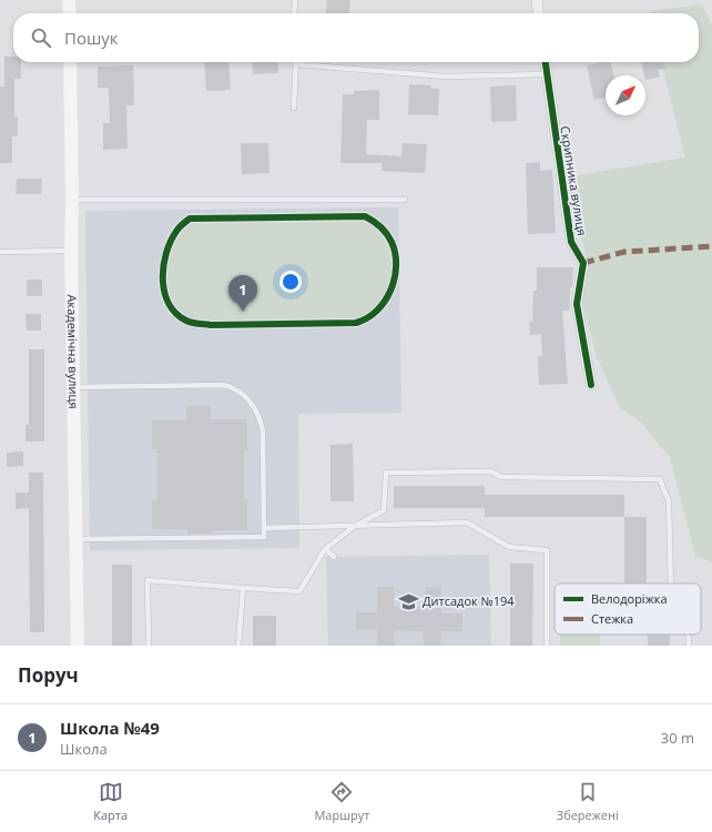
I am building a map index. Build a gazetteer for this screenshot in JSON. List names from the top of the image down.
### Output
{
  "streets": {
    "main road": ["Академічна вулиця"],
    "street": ["Скрипника вулиця"]
  },
  "places": {
    "school or university": ["Дитсадок №194"]
  },
  "legend": ["Велодоріжка", "Стежка"],
  "north": "top right",
  "page": {
    "search": "Пошук",
    "pins": "1",
    "heading": "Поруч",
    "list": [
      {
        "mark": "1",
        "name": "Школа №49",
        "note": "Школа",
        "value": "30 m"
      }
    ],
    "nav": ["Карта", "Маршрут", "Збережені"]
  }
}
